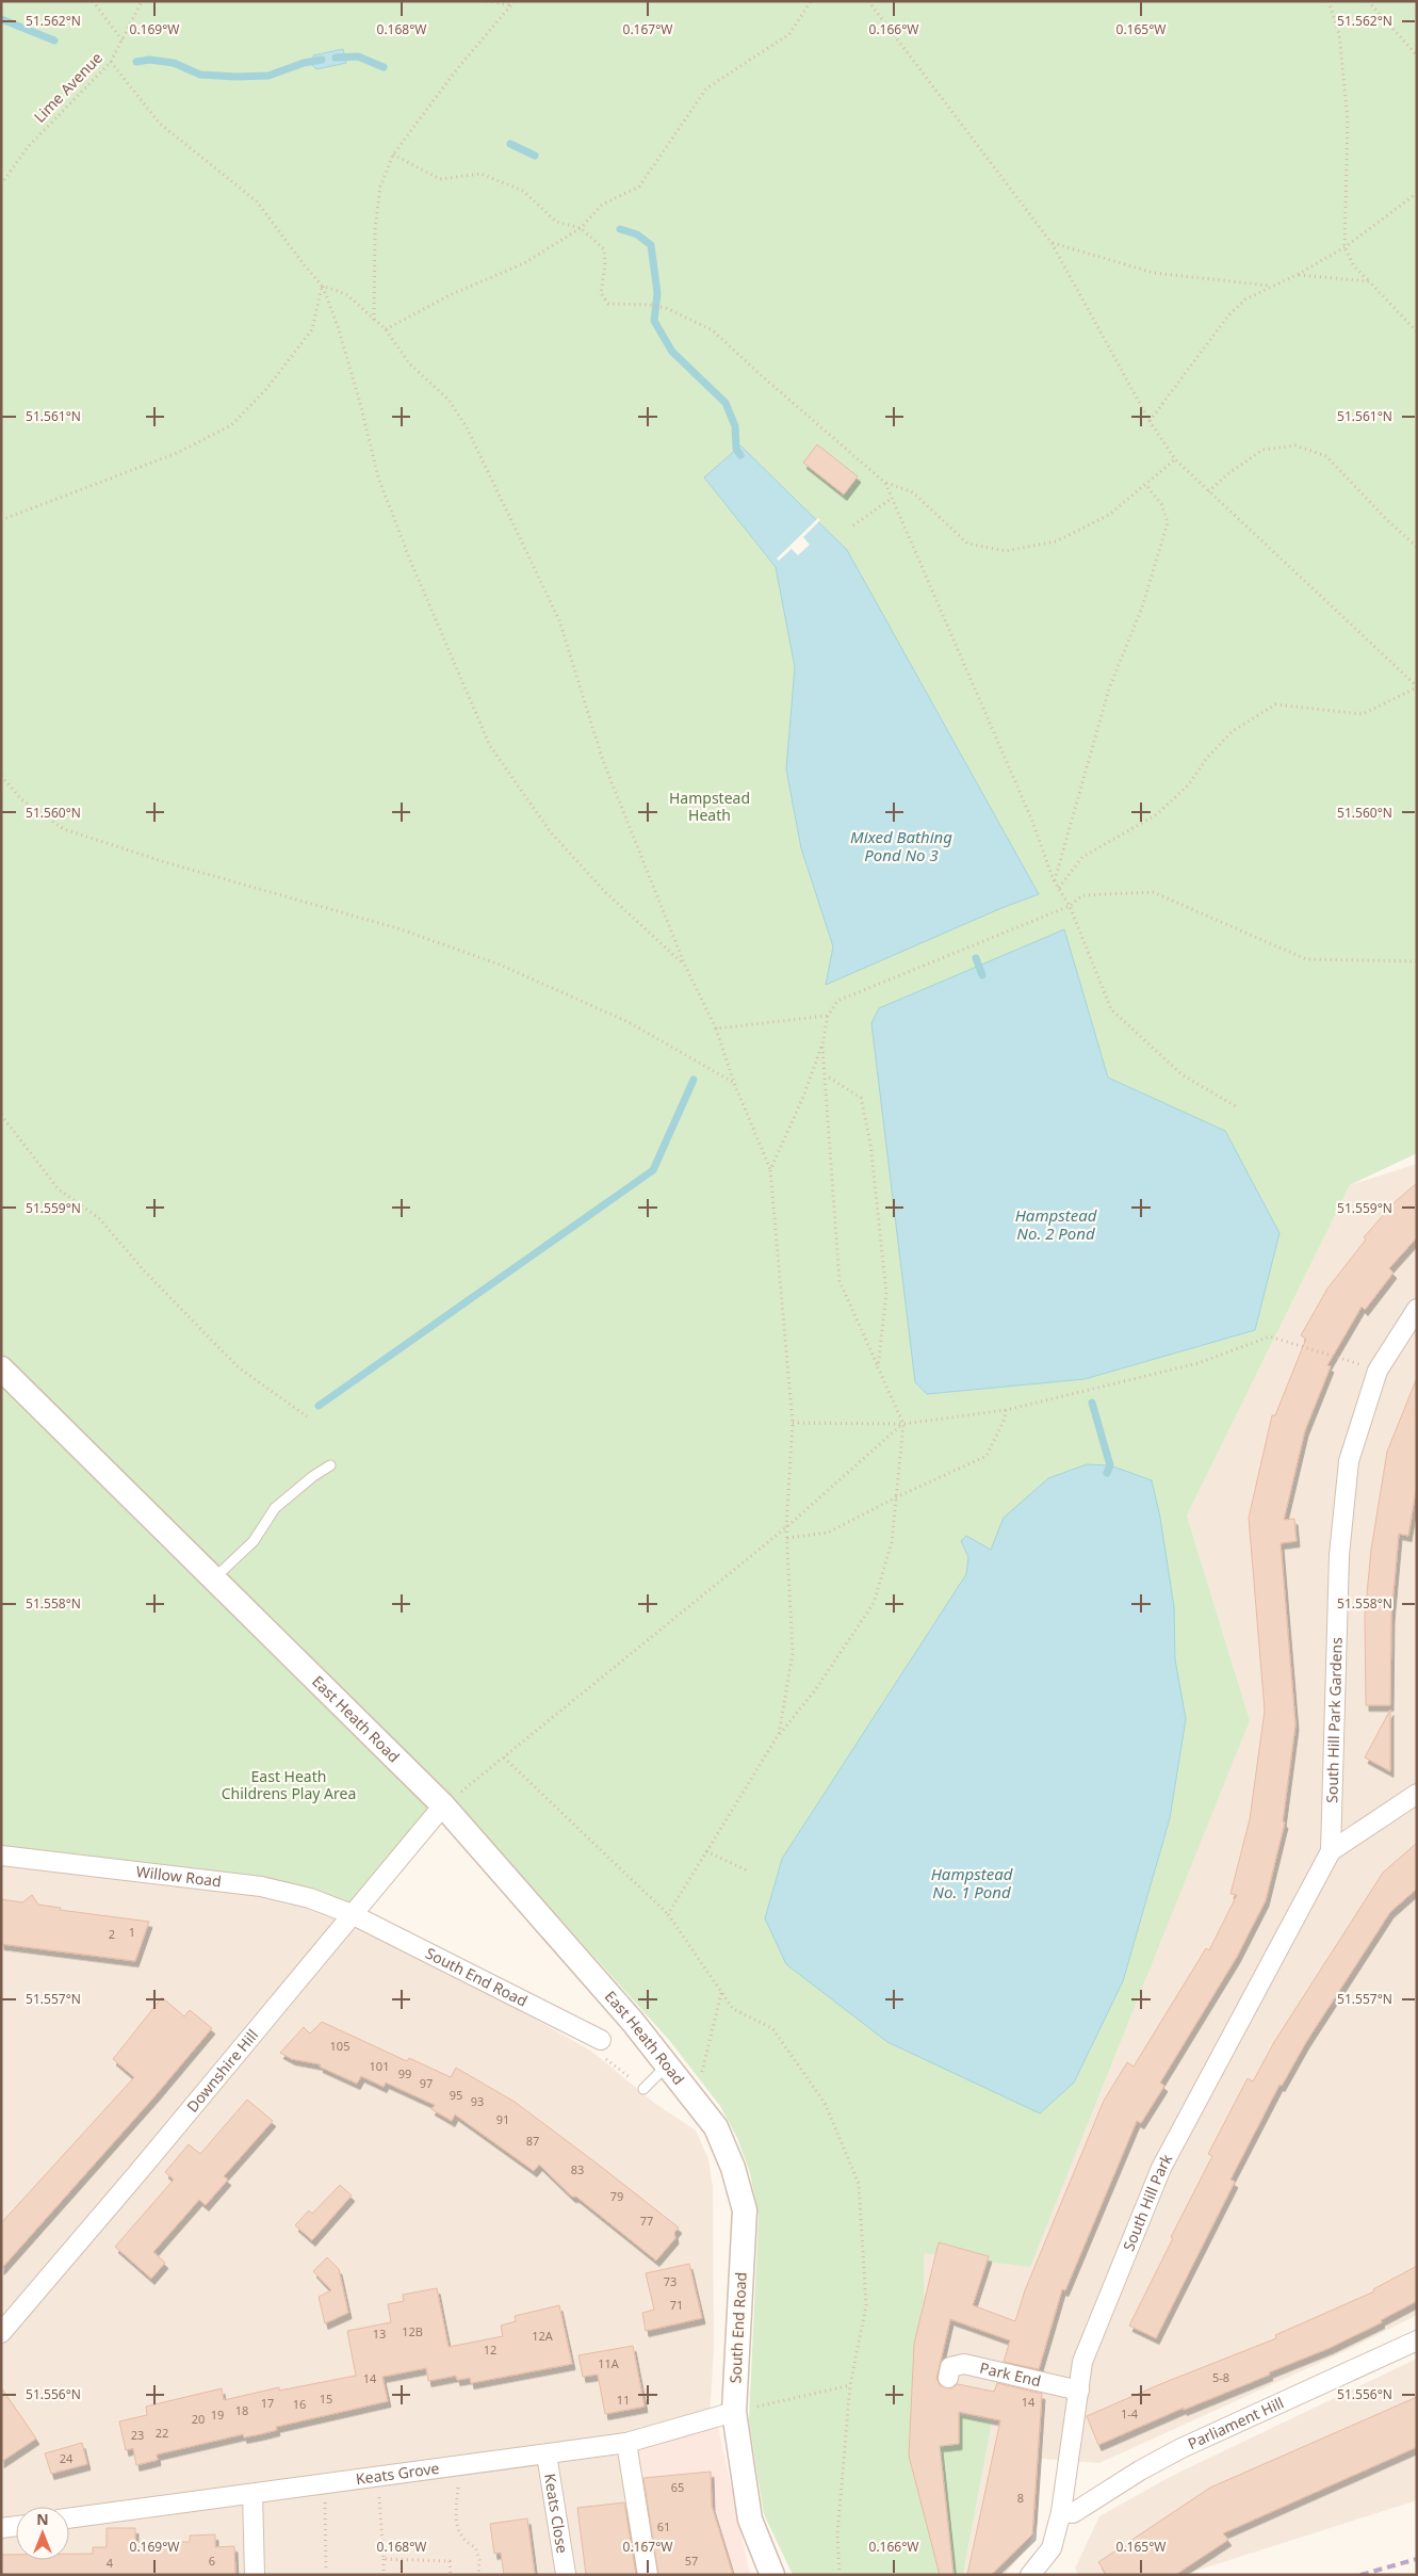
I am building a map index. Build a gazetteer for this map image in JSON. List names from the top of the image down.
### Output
{
  "streets": {
    "street": [
      "East Heath Road",
      "South Hill Park Gardens",
      "Willow Road",
      "South End Road",
      "Downshire Hill",
      "South Hill Park",
      "Park End",
      "Parliament Hill",
      "Keats Grove",
      "Keats Close"
    ],
    "path": ["Lime Avenue"]
  },
  "crossings": [
    ["East Heath Road", "South End Road"],
    ["East Heath Road", "Downshire Hill"],
    ["South Hill Park Gardens", "South Hill Park"],
    ["Willow Road", "South End Road"],
    ["Willow Road", "Downshire Hill"],
    ["South End Road", "Downshire Hill"],
    ["South End Road", "Keats Grove"],
    ["South Hill Park", "Park End"],
    ["South Hill Park", "Parliament Hill"],
    ["Keats Grove", "Keats Close"]
  ],
  "water": ["Mixed Bathing Pond No 3", "Hampstead No. 2 Pond", "Hampstead No. 1 Pond"],
  "parks": ["Hampstead Heath", "East Heath Childrens Play Area"],
  "house_numbers": [
    "1",
    "2",
    "105",
    "101",
    "99",
    "97",
    "95",
    "93",
    "91",
    "87",
    "83",
    "79",
    "77",
    "73",
    "71",
    "12B",
    "13",
    "12A",
    "12",
    "11A",
    "5-8",
    "14",
    "15",
    "11",
    "14",
    "17",
    "16",
    "18",
    "1-4",
    "19",
    "20",
    "22",
    "23",
    "24",
    "65",
    "8",
    "61",
    "6",
    "57",
    "4"
  ],
  "north": "top",
  "coordinates": [
    "51.562°N",
    "0.169°W",
    "0.168°W",
    "0.167°W",
    "0.166°W",
    "0.165°W",
    "51.561°N",
    "51.560°N",
    "51.559°N",
    "51.558°N",
    "51.557°N",
    "51.556°N"
  ]
}
